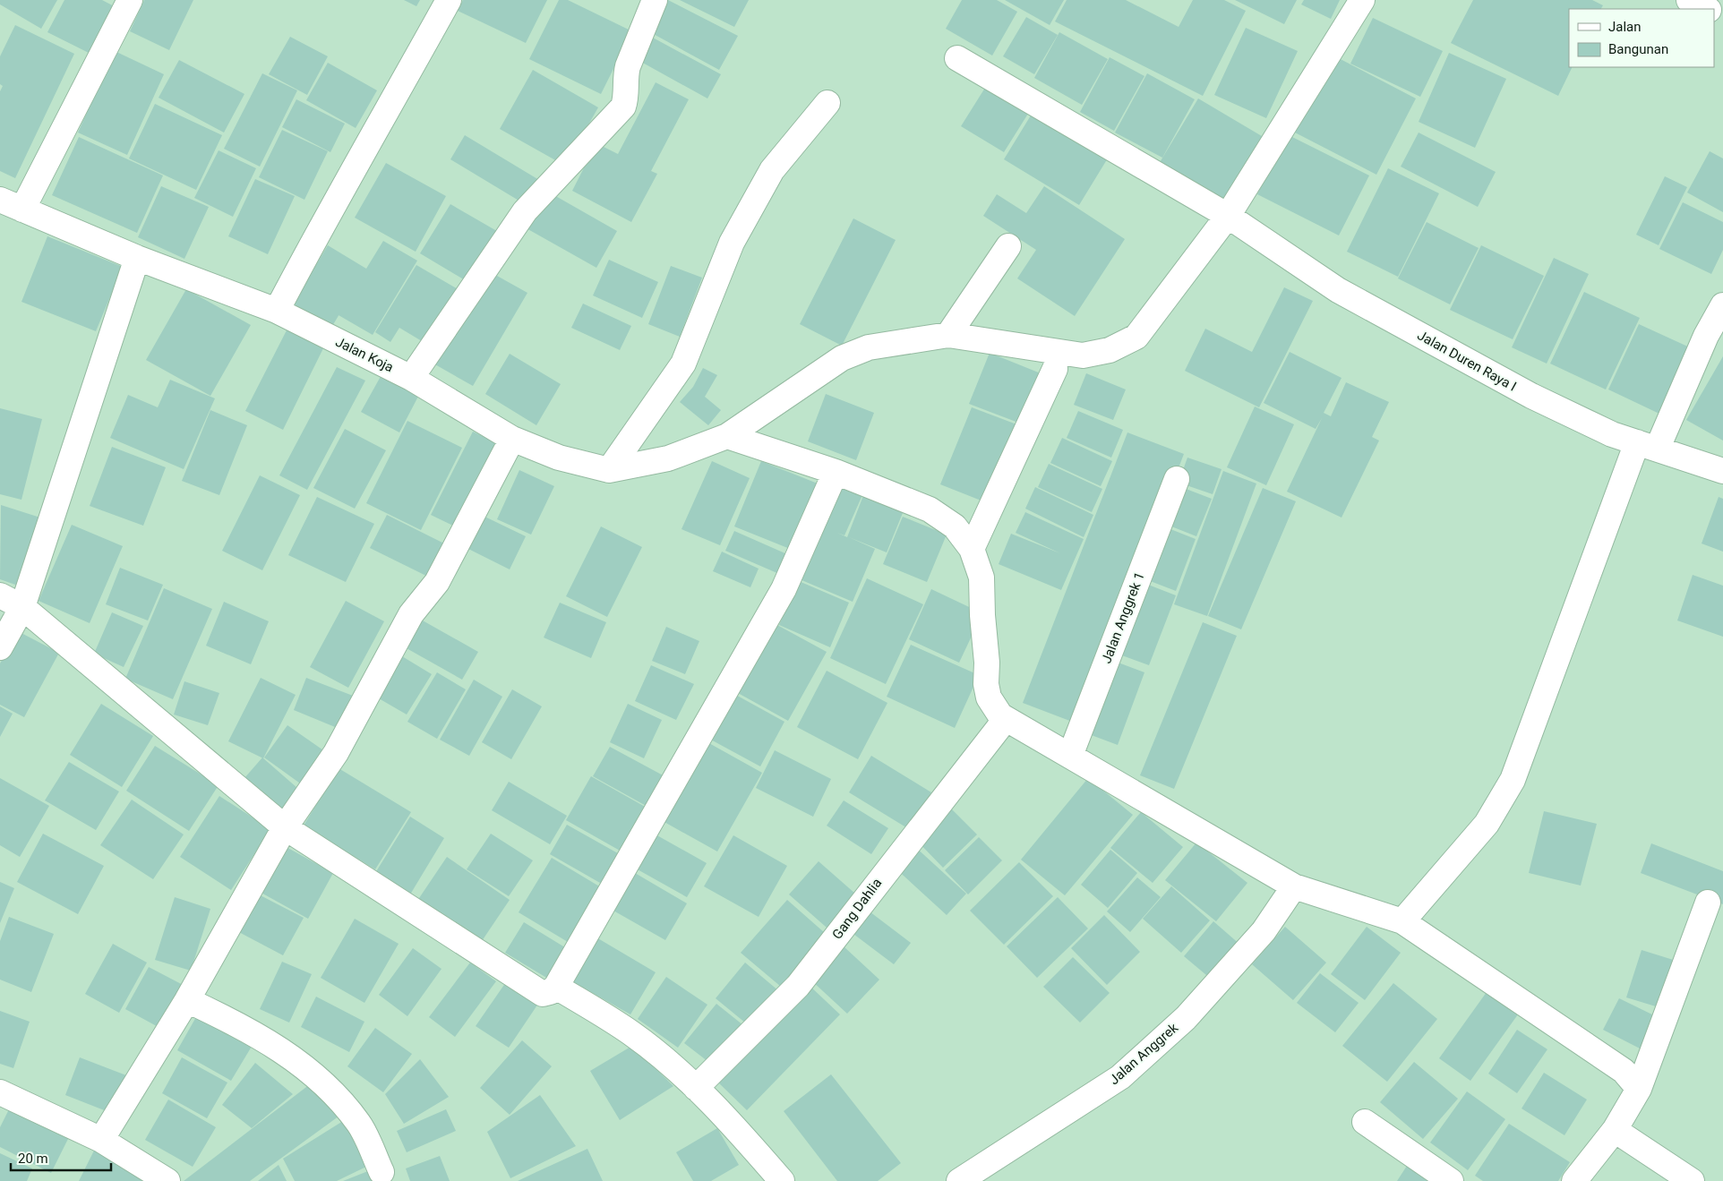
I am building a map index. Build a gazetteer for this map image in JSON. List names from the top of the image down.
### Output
{
  "streets": {
    "street": [
      "Jalan Koja",
      "Jalan Duren Raya I",
      "Jalan Anggrek 1",
      "Gang Dahlia",
      "Jalan Anggrek"
    ]
  },
  "crossings": [
    ["Jalan Koja", "Jalan Duren Raya I"]
  ],
  "legend": ["Jalan", "Bangunan"],
  "scale_bar": "20 m"
}
